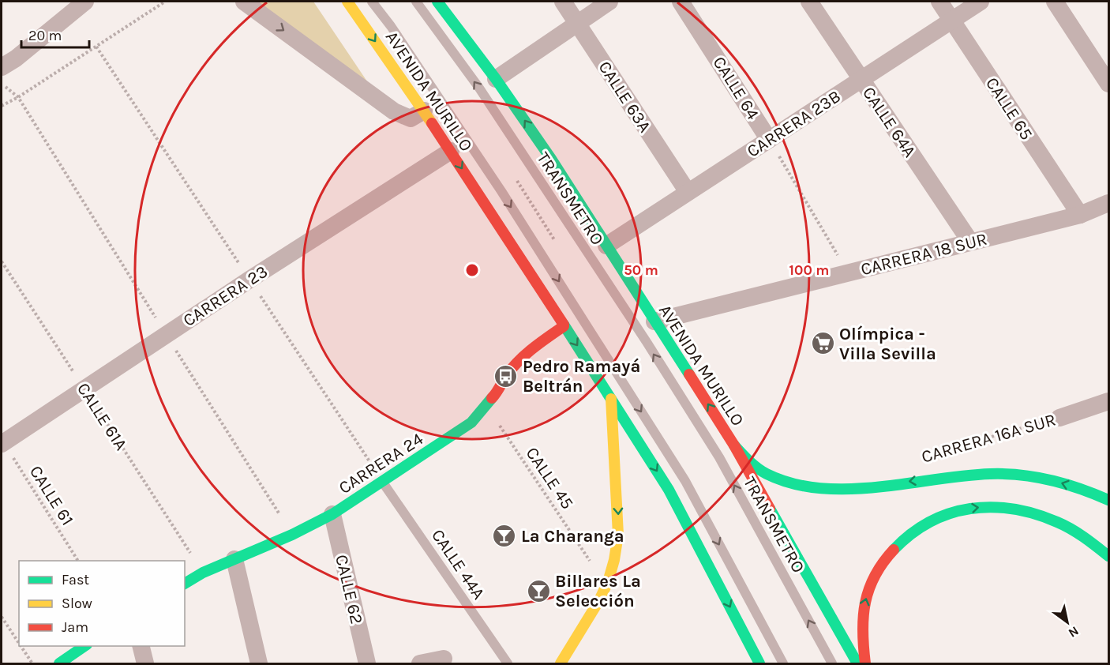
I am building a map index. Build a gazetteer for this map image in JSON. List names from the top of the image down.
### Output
{
  "streets": {
    "main road": ["AVENIDA MURILLO", "CARRERA 24"],
    "street": [
      "CALLE 64",
      "CALLE 63A",
      "CALLE 65",
      "CALLE 64A",
      "CARRERA 23B",
      "CARRERA 18 SUR",
      "CARRERA 23",
      "CARRERA 16A SUR",
      "CALLE 62"
    ],
    "lane": ["TRANSMETRO", "CALLE 44A"],
    "path": ["CALLE 61A", "CALLE 45", "CALLE 61"]
  },
  "crossings": [
    ["CALLE 64", "CARRERA 23B"],
    ["CALLE 64", "CARRERA 18 SUR"],
    ["AVENIDA MURILLO", "CARRERA 23B"],
    ["AVENIDA MURILLO", "CARRERA 18 SUR"],
    ["AVENIDA MURILLO", "CARRERA 23"],
    ["AVENIDA MURILLO", "CARRERA 24"],
    ["CALLE 63A", "CARRERA 23B"],
    ["CALLE 65", "CARRERA 23B"],
    ["CALLE 65", "CARRERA 18 SUR"],
    ["CALLE 64A", "CARRERA 23B"],
    ["CALLE 64A", "CARRERA 18 SUR"],
    ["CARRERA 23", "CALLE 61A"],
    ["CARRERA 23", "CALLE 61"],
    ["CALLE 61A", "CARRERA 24"],
    ["CARRERA 24", "CALLE 45"],
    ["CARRERA 24", "CALLE 44A"],
    ["CARRERA 24", "CALLE 62"]
  ],
  "places": {
    "supermarket": ["Olímpica - Villa Sevilla"],
    "bus stop": ["Pedro Ramayá Beltrán"],
    "bar": ["La Charanga", "Billares La Selección"]
  },
  "legend": ["Fast", "Slow", "Jam"],
  "scale_bar": "20 m",
  "north": "bottom right",
  "rings": ["50 m", "100 m"]
}
